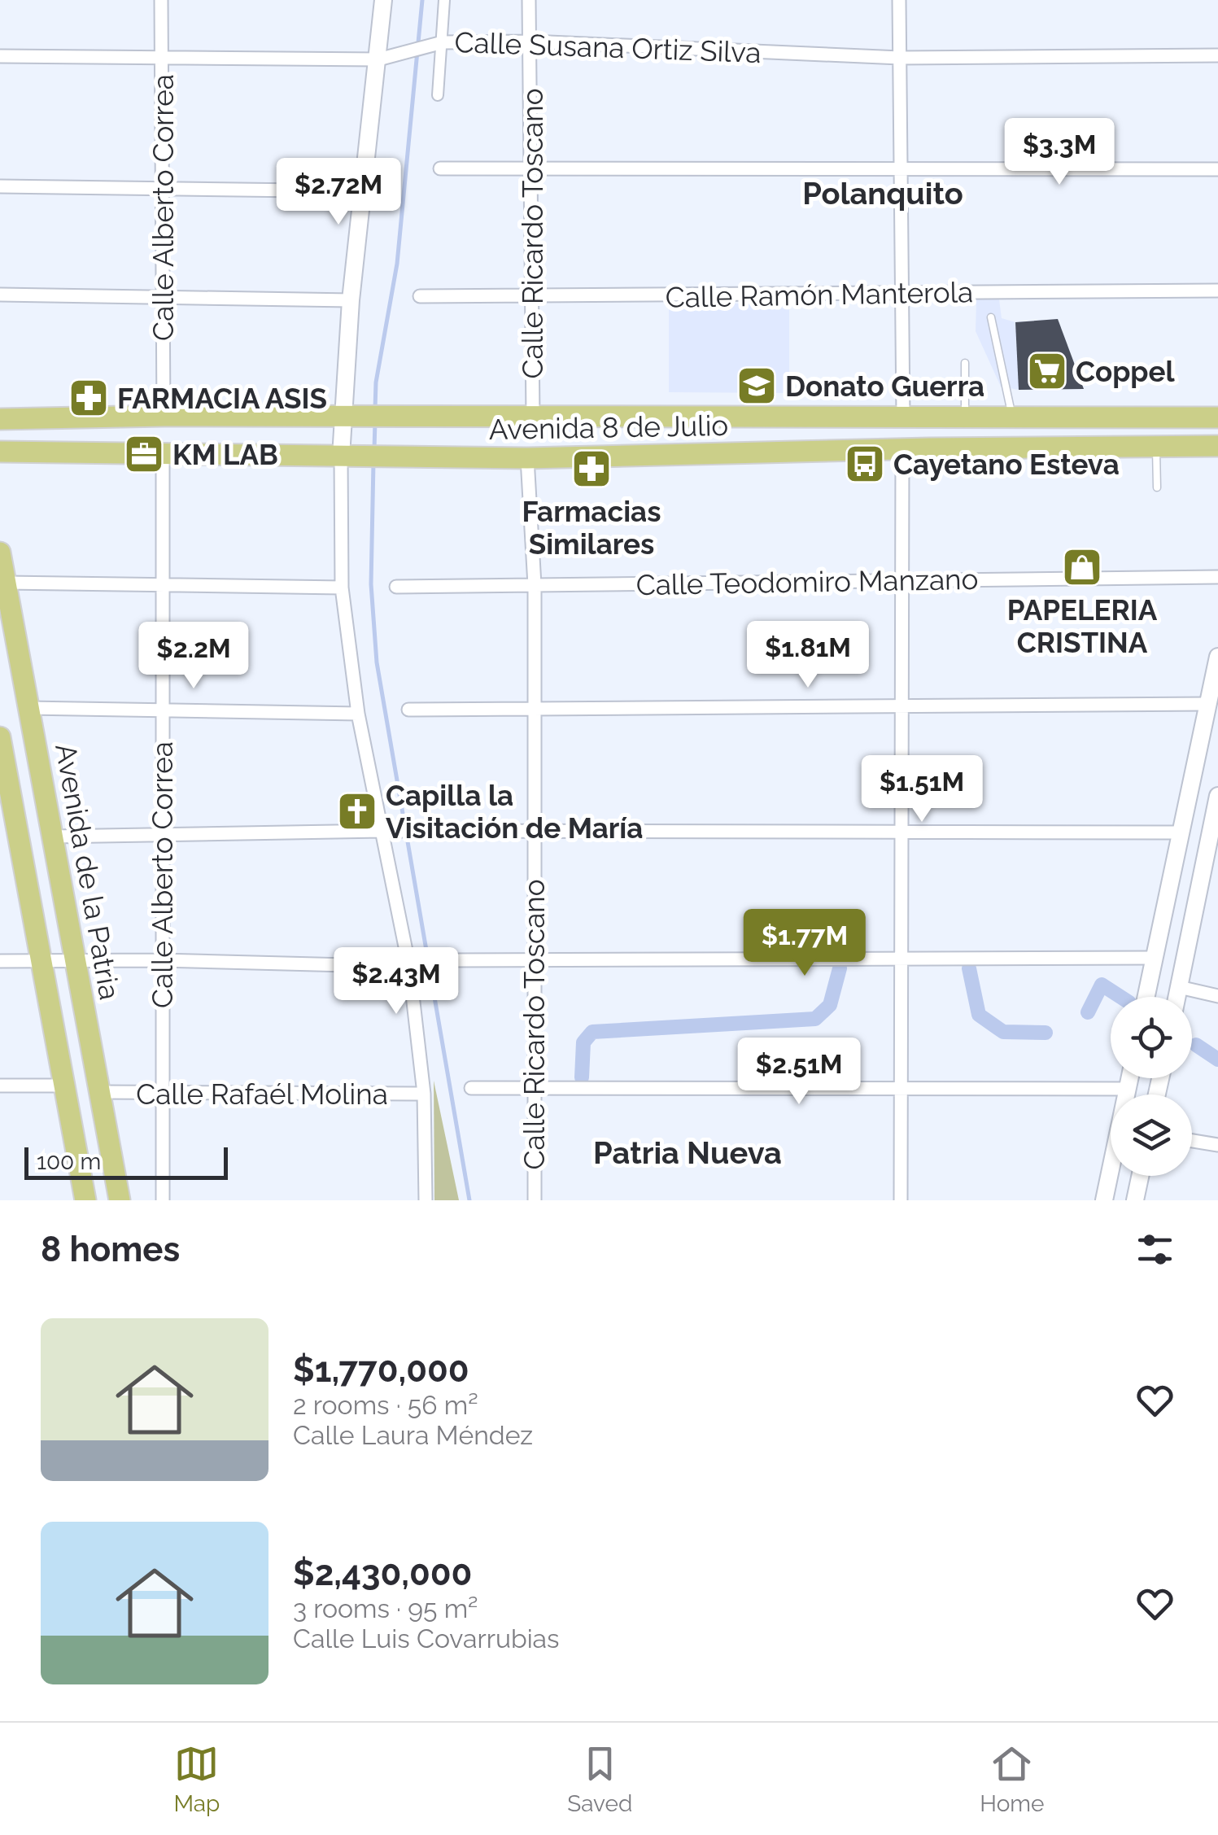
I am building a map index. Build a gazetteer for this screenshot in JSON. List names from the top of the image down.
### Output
{
  "streets": {
    "main road": ["Avenida 8 de Julio", "Avenida de la Patria"],
    "street": [
      "Calle Susana Ortiz Silva",
      "Calle Alberto Correa",
      "Calle Ricardo Toscano",
      "Calle Ramón Manterola",
      "Calle Teodomiro Manzano",
      "Calle Rafaél Molina"
    ]
  },
  "crossings": [
    ["Calle Susana Ortiz Silva", "Calle Alberto Correa"],
    ["Calle Susana Ortiz Silva", "Calle Ricardo Toscano"],
    ["Calle Alberto Correa", "Avenida 8 de Julio"],
    ["Calle Alberto Correa", "Calle Rafaél Molina"],
    ["Calle Ricardo Toscano", "Calle Ramón Manterola"],
    ["Calle Ricardo Toscano", "Avenida 8 de Julio"],
    ["Calle Ricardo Toscano", "Calle Teodomiro Manzano"],
    ["Avenida de la Patria", "Calle Rafaél Molina"]
  ],
  "districts": ["Polanquito", "Patria Nueva"],
  "places": {
    "supermarket": ["Coppel"],
    "school or university": ["Donato Guerra"],
    "pharmacy": ["FARMACIA ASIS", "Farmacias Similares"],
    "office": ["KM LAB"],
    "bus stop": ["Cayetano Esteva"],
    "shop": ["PAPELERIA CRISTINA"],
    "church": ["Capilla la Visitación de María"]
  },
  "scale_bar": "100 m",
  "page": {
    "price": [
      "$3.3M",
      "$2.72M",
      "$1.81M",
      "$2.2M",
      "$1.51M",
      "$1.77M",
      "$2.43M",
      "$2.51M"
    ],
    "scale": "100 m",
    "heading": "8 homes",
    "list": [
      {
        "name": "$1,770,000",
        "note": "2 rooms · 56 m² · Calle Laura Méndez"
      },
      {
        "name": "$2,430,000",
        "note": "3 rooms · 95 m² · Calle Luis Covarrubias"
      }
    ],
    "tabs": ["Map", "Saved", "Home"]
  }
}
